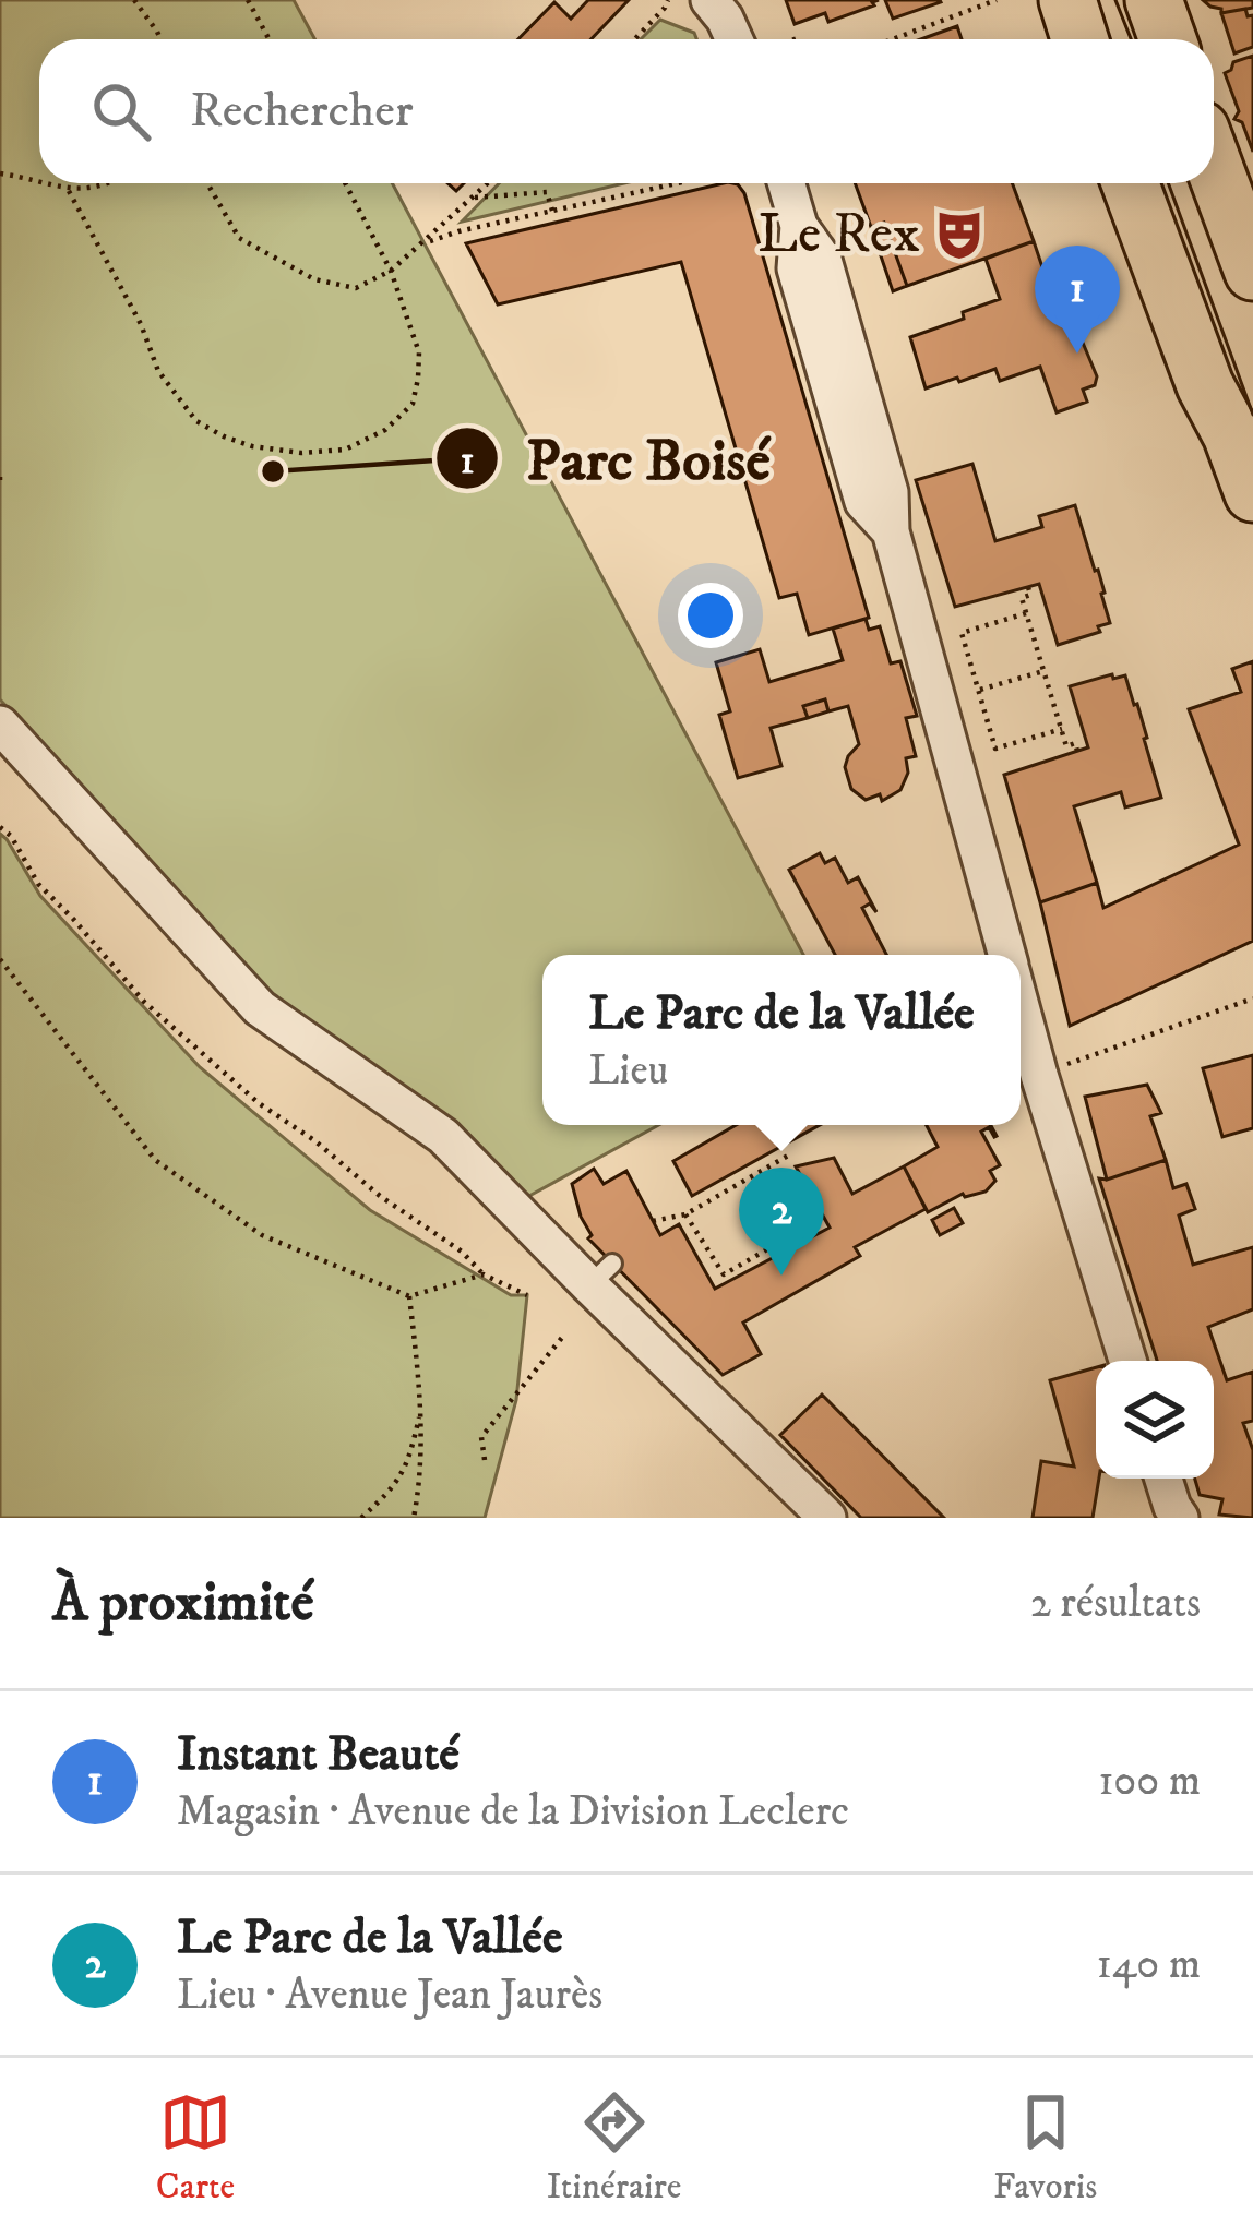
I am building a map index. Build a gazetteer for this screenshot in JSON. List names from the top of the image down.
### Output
{
  "places": {
    "theatre": ["Le Rex"],
    "other": ["Parc Boisé"]
  },
  "page": {
    "search": "Rechercher",
    "pins": ["1", "2"],
    "popup": ["Le Parc de la Vallée", "Lieu"],
    "heading": ["À proximité", "2 résultats"],
    "list": [
      {
        "mark": "1",
        "name": "Instant Beauté",
        "note": "Magasin · Avenue de la Division Leclerc",
        "value": "100 m"
      },
      {
        "mark": "2",
        "name": "Le Parc de la Vallée",
        "note": "Lieu · Avenue Jean Jaurès",
        "value": "140 m"
      }
    ],
    "nav": ["Carte", "Itinéraire", "Favoris"]
  }
}
